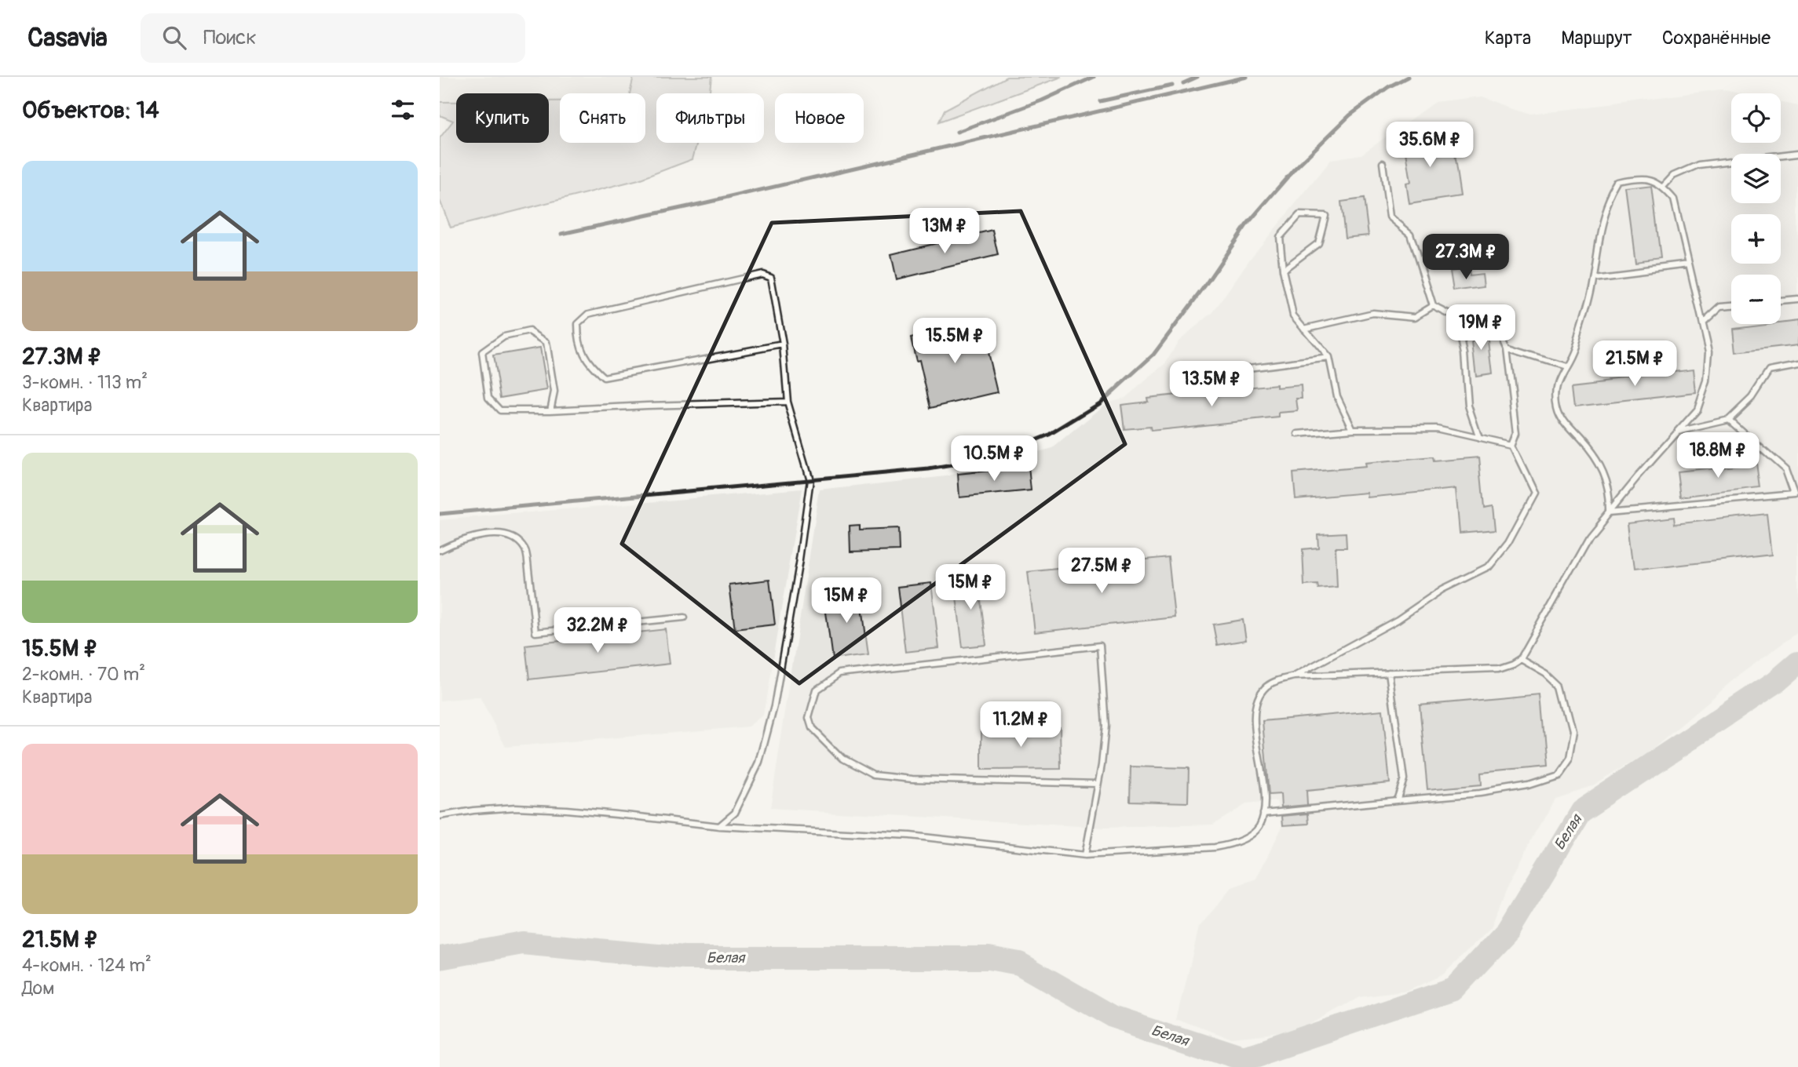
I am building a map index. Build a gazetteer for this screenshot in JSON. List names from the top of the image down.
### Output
{
  "water": ["Белая"],
  "page": {
    "header": "Casavia",
    "search": "Поиск",
    "nav": ["Карта", "Маршрут", "Сохранённые"],
    "heading": "Объектов: 14",
    "map_buttons": ["+", "−"],
    "chip": [
      "Купить",
      "Снять",
      "Фильтры",
      "Новое"
    ],
    "price": [
      "35.6M ₽",
      "13M ₽",
      "27.3M ₽",
      "19M ₽",
      "15.5M ₽",
      "21.5M ₽",
      "13.5M ₽",
      "18.8M ₽",
      "10.5M ₽",
      "27.5M ₽",
      "15M ₽",
      "15M ₽",
      "32.2M ₽",
      "11.2M ₽"
    ],
    "list": [
      {
        "name": "27.3M ₽",
        "note": "3-комн. · 113 m² · Квартира"
      },
      {
        "name": "15.5M ₽",
        "note": "2-комн. · 70 m² · Квартира"
      },
      {
        "name": "21.5M ₽",
        "note": "4-комн. · 124 m² · Дом"
      }
    ]
  }
}
